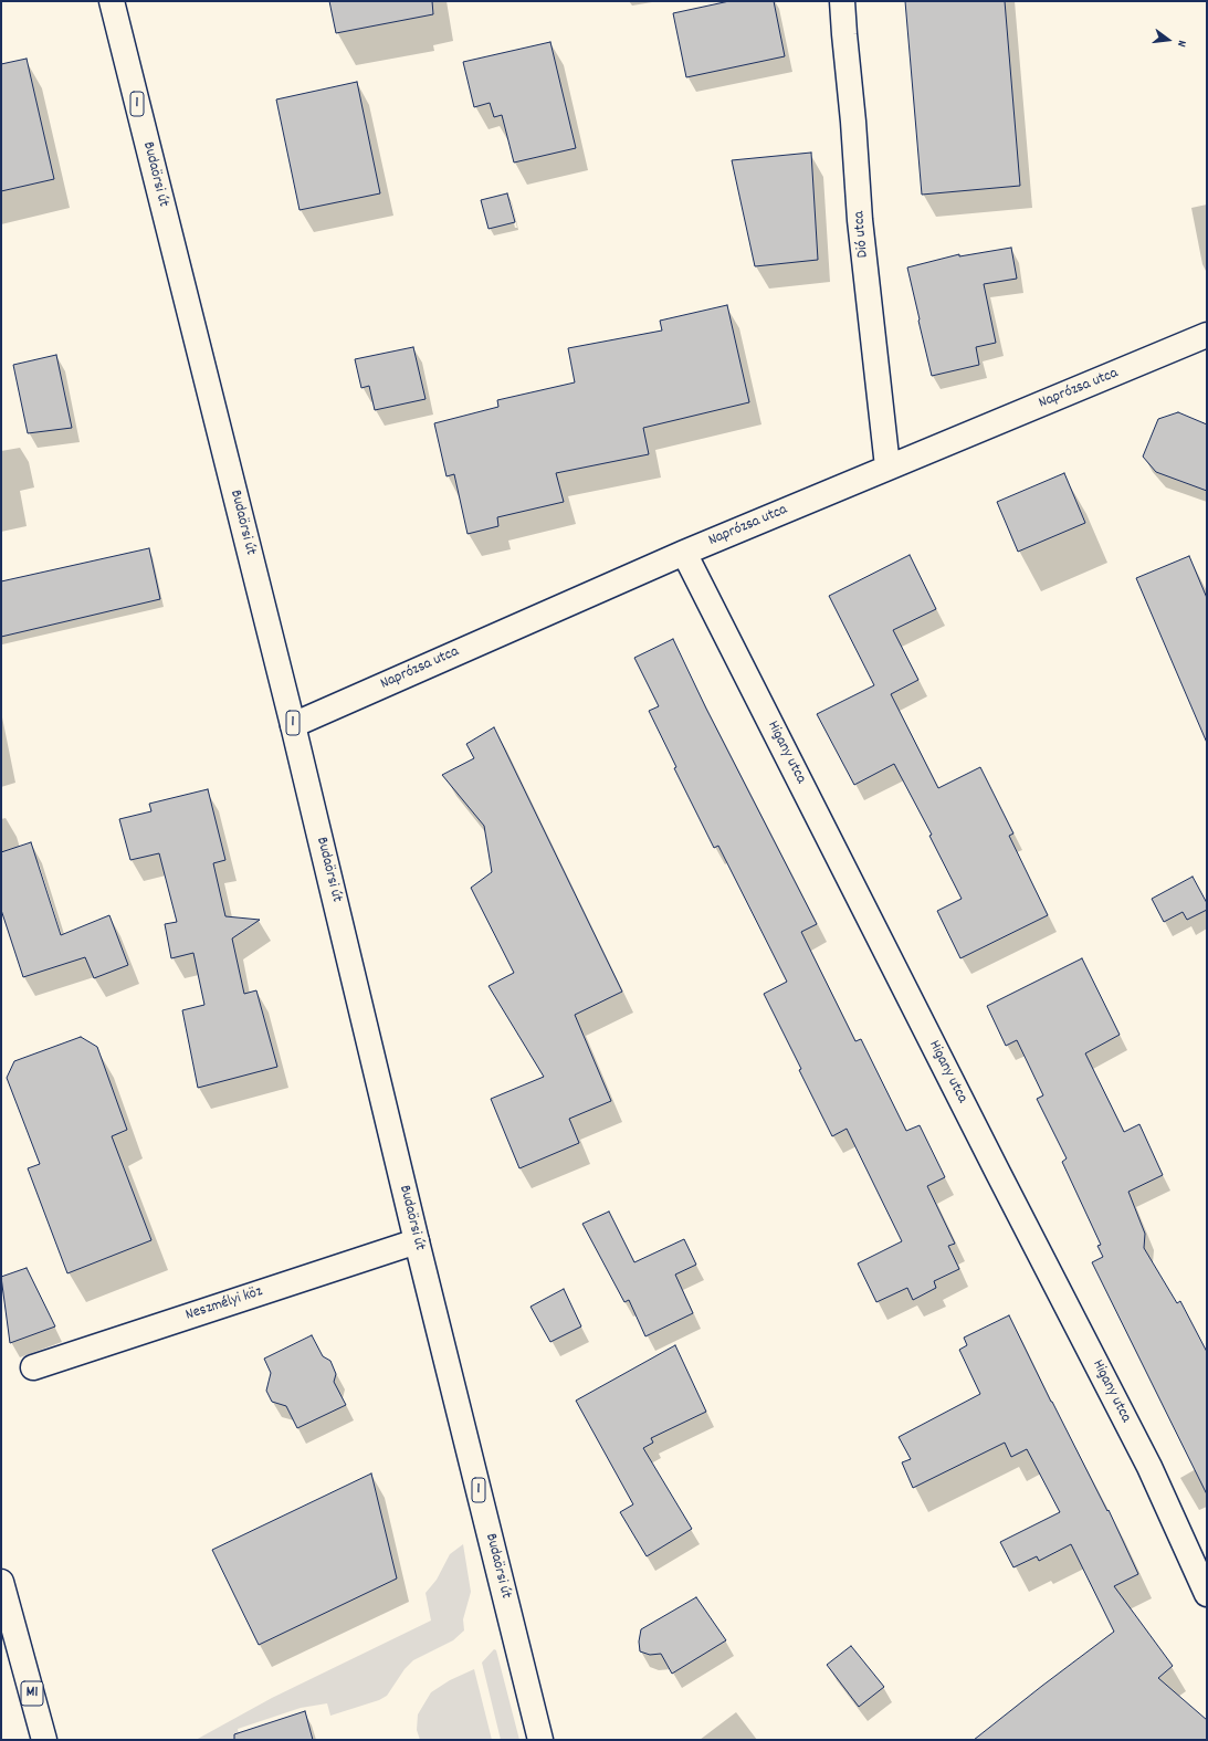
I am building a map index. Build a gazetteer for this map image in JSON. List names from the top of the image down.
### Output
{
  "streets": {
    "street": [
      "1",
      "Budaörsi út",
      "Dió utca",
      "Naprózsa utca",
      "Higany utca",
      "Neszmélyi köz",
      "M1"
    ]
  },
  "crossings": [
    ["Budaörsi út", "Naprózsa utca"],
    ["Budaörsi út", "Neszmélyi köz"],
    ["Dió utca", "Naprózsa utca"],
    ["Naprózsa utca", "Higany utca"]
  ],
  "north": "right"
}
